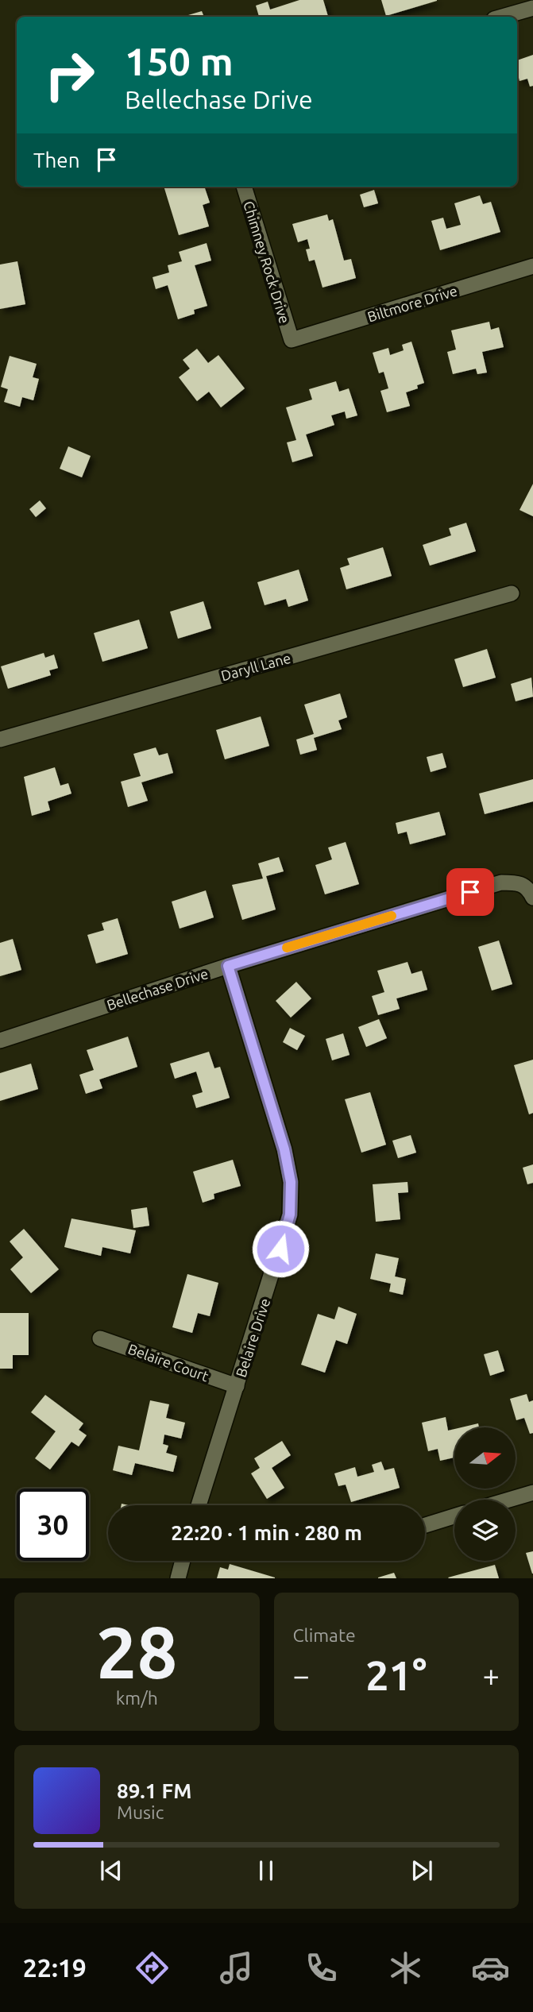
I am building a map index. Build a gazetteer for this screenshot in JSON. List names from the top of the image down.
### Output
{
  "streets": {
    "street": [
      "Chimney Rock Drive",
      "Biltmore Drive",
      "Daryll Lane",
      "Bellechase Drive",
      "Belaire Drive",
      "Belaire Court"
    ]
  },
  "crossings": [
    ["Chimney Rock Drive", "Biltmore Drive"],
    ["Bellechase Drive", "Belaire Drive"],
    ["Belaire Drive", "Belaire Court"]
  ],
  "north": "right",
  "page": {
    "turn": ["150 m", "Bellechase Drive"],
    "then": "Then",
    "limit": "30",
    "trip": "22:20 · 1 min · 280 m",
    "tile": [
      ["28", "km/h"],
      "Climate"
    ],
    "heat": ["−", "21°", "+"],
    "song": ["89.1 FM", "Music"],
    "tabs": "22:19"
  }
}
